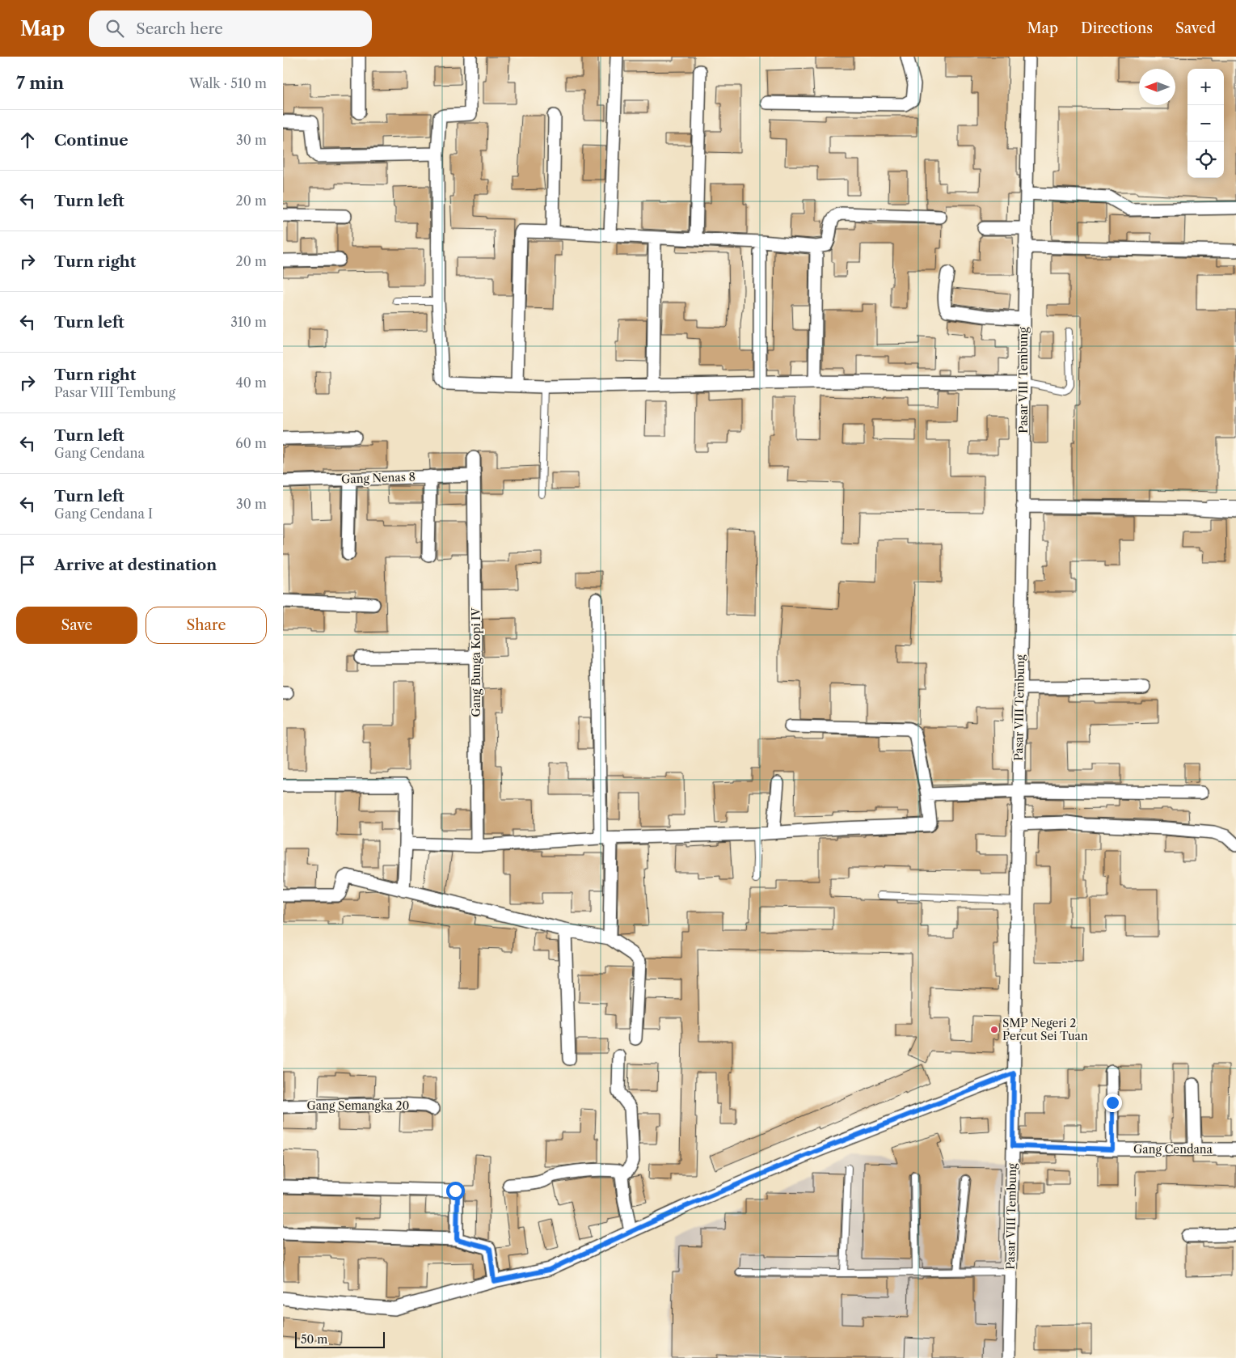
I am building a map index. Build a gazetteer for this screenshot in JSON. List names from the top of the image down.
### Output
{
  "streets": {
    "street": [
      "Pasar VIII Tembung",
      "Gang Nenas 8",
      "Gang Bunga Kopi IV",
      "Gang Semangka 20",
      "Gang Cendana"
    ]
  },
  "crossings": [
    ["Pasar VIII Tembung", "Gang Cendana"],
    ["Gang Nenas 8", "Gang Bunga Kopi IV"]
  ],
  "places": ["SMP Negeri 2 Percut Sei Tuan"],
  "scale_bar": "50 m",
  "north": "left",
  "page": {
    "header": "Map",
    "search": "Search here",
    "nav": ["Map", "Directions", "Saved"],
    "heading": ["7 min", "Walk · 510 m"],
    "map_buttons": ["+", "−"],
    "list": [
      ["Continue", "30 m"],
      ["Turn left", "20 m"],
      ["Turn right", "20 m"],
      ["Turn left", "310 m"],
      ["Turn right", "Pasar VIII Tembung", "40 m"],
      ["Turn left", "Gang Cendana", "60 m"],
      ["Turn left", "Gang Cendana I", "30 m"],
      "Arrive at destination"
    ],
    "buttons": ["Save", "Share"],
    "scale": "50 m"
  }
}
